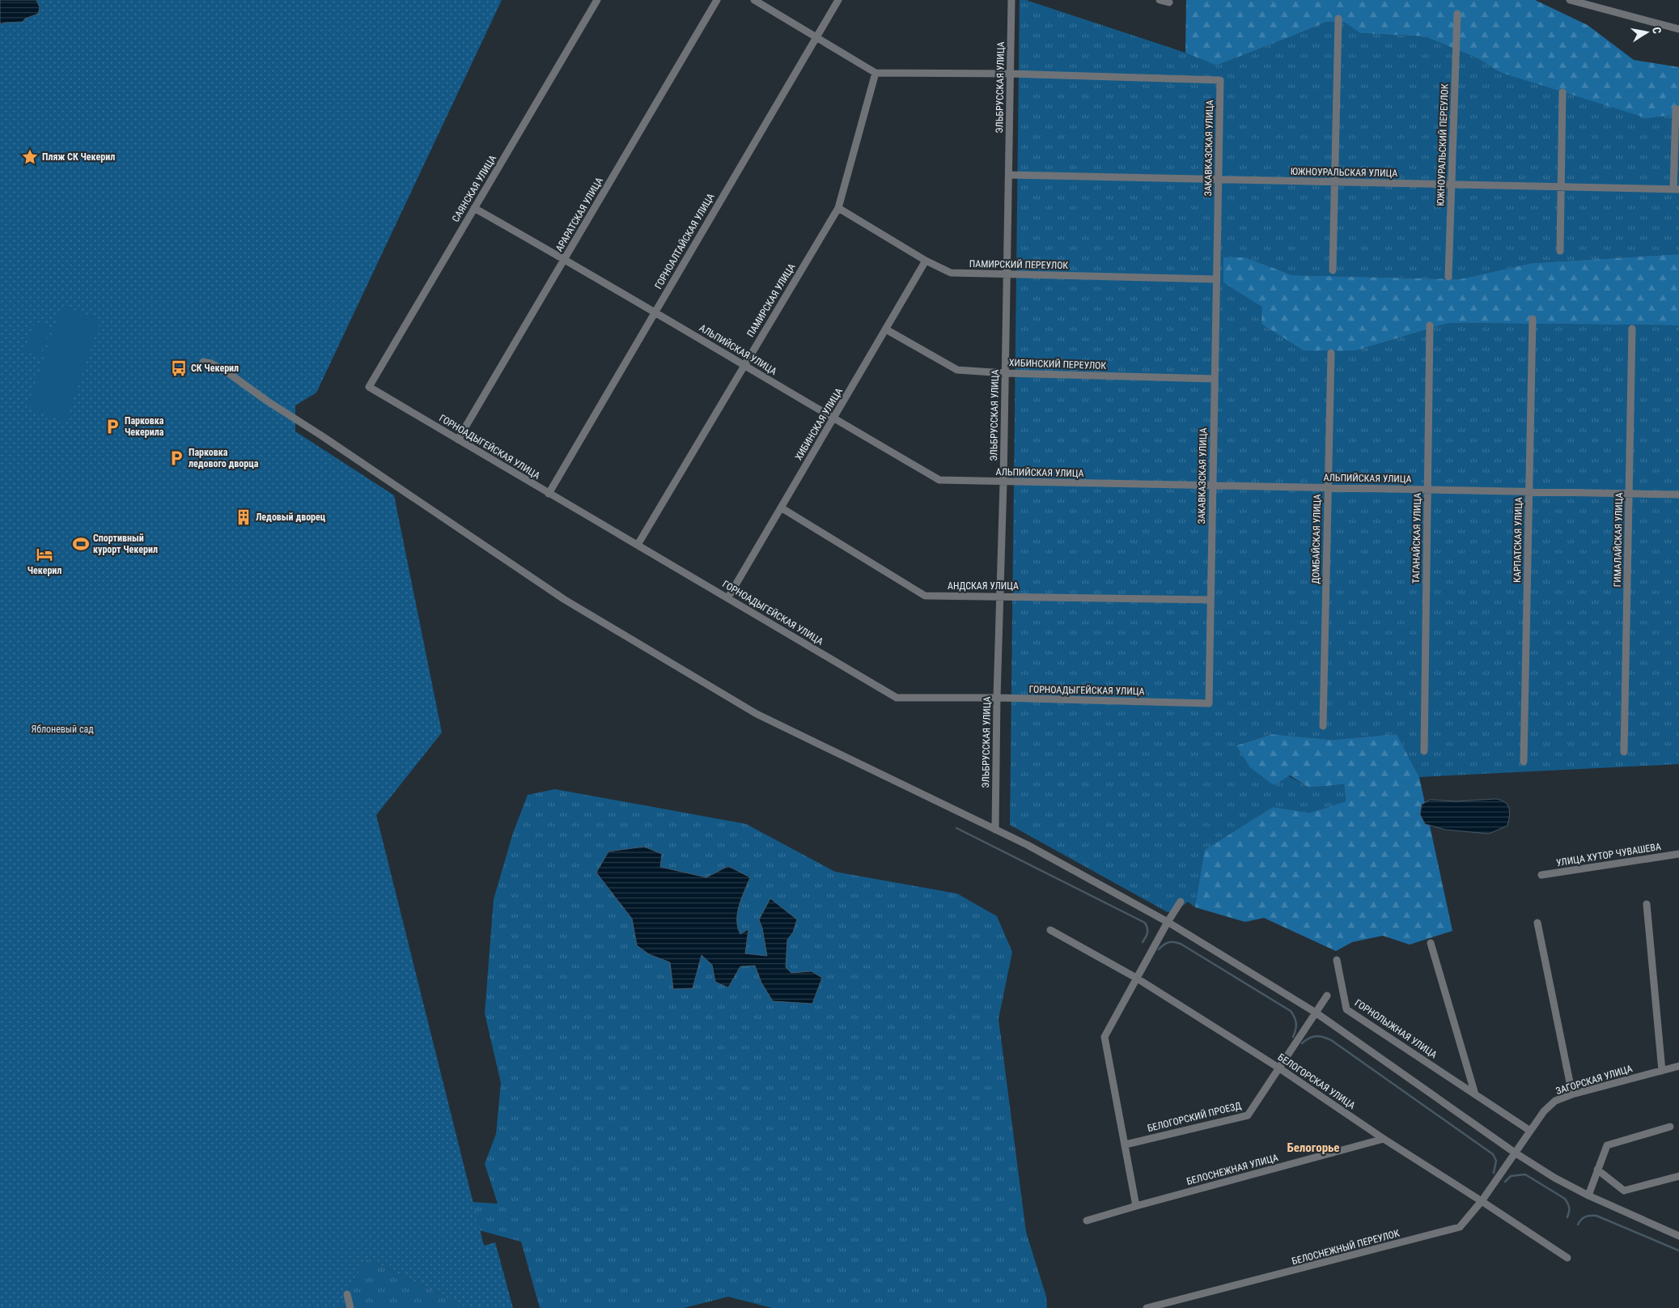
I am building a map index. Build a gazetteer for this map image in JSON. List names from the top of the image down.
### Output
{
  "streets": {
    "street": [
      "ЭЛЬБРУССКАЯ УЛИЦА",
      "ЮЖНОУРАЛЬСКИЙ ПЕРЕУЛОК",
      "ЗАКАВКАЗСКАЯ УЛИЦА",
      "ЮЖНОУРАЛЬСКАЯ УЛИЦА",
      "САЯНСКАЯ УЛИЦА",
      "АРАРАТСКАЯ УЛИЦА",
      "ГОРНОАЛТАЙСКАЯ УЛИЦА",
      "ПАМИРСКИЙ ПЕРЕУЛОК",
      "ПАМИРСКАЯ УЛИЦА",
      "АЛЬПИЙСКАЯ УЛИЦА",
      "ХИБИНСКИЙ ПЕРЕУЛОК",
      "ХИБИНСКАЯ УЛИЦА",
      "ГОРНОАДЫГЕЙСКАЯ УЛИЦА",
      "ТАГАНАЙСКАЯ УЛИЦА",
      "ДОМБАЙСКАЯ УЛИЦА",
      "КАРПАТСКАЯ УЛИЦА",
      "ГИМАЛАЙСКАЯ УЛИЦА",
      "АНДСКАЯ УЛИЦА",
      "УЛИЦА ХУТОР ЧУВАШЕВА",
      "ГОРНОЛЫЖНАЯ УЛИЦА",
      "ЗАГОРСКАЯ УЛИЦА",
      "БЕЛОГОРСКАЯ УЛИЦА",
      "БЕЛОГОРСКИЙ ПРОЕЗД",
      "БЕЛОСНЕЖНАЯ УЛИЦА",
      "БЕЛОСНЕЖНЫЙ ПЕРЕУЛОК"
    ]
  },
  "crossings": [
    ["ЭЛЬБРУССКАЯ УЛИЦА", "ЗАКАВКАЗСКАЯ УЛИЦА"],
    ["ЭЛЬБРУССКАЯ УЛИЦА", "ЮЖНОУРАЛЬСКАЯ УЛИЦА"],
    ["ЭЛЬБРУССКАЯ УЛИЦА", "ПАМИРСКИЙ ПЕРЕУЛОК"],
    ["ЭЛЬБРУССКАЯ УЛИЦА", "АЛЬПИЙСКАЯ УЛИЦА"],
    ["ЭЛЬБРУССКАЯ УЛИЦА", "ХИБИНСКИЙ ПЕРЕУЛОК"],
    ["ЭЛЬБРУССКАЯ УЛИЦА", "ГОРНОАДЫГЕЙСКАЯ УЛИЦА"],
    ["ЭЛЬБРУССКАЯ УЛИЦА", "АНДСКАЯ УЛИЦА"],
    ["ЮЖНОУРАЛЬСКИЙ ПЕРЕУЛОК", "ЮЖНОУРАЛЬСКАЯ УЛИЦА"],
    ["ЗАКАВКАЗСКАЯ УЛИЦА", "ЮЖНОУРАЛЬСКАЯ УЛИЦА"],
    ["ЗАКАВКАЗСКАЯ УЛИЦА", "ПАМИРСКИЙ ПЕРЕУЛОК"],
    ["ЗАКАВКАЗСКАЯ УЛИЦА", "ПАМИРСКАЯ УЛИЦА"],
    ["ЗАКАВКАЗСКАЯ УЛИЦА", "АЛЬПИЙСКАЯ УЛИЦА"],
    ["ЗАКАВКАЗСКАЯ УЛИЦА", "ХИБИНСКИЙ ПЕРЕУЛОК"],
    ["ЗАКАВКАЗСКАЯ УЛИЦА", "ГОРНОАДЫГЕЙСКАЯ УЛИЦА"],
    ["ЗАКАВКАЗСКАЯ УЛИЦА", "АНДСКАЯ УЛИЦА"],
    ["САЯНСКАЯ УЛИЦА", "АЛЬПИЙСКАЯ УЛИЦА"],
    ["САЯНСКАЯ УЛИЦА", "ГОРНОАДЫГЕЙСКАЯ УЛИЦА"],
    ["АРАРАТСКАЯ УЛИЦА", "АЛЬПИЙСКАЯ УЛИЦА"],
    ["АРАРАТСКАЯ УЛИЦА", "ГОРНОАДЫГЕЙСКАЯ УЛИЦА"],
    ["ГОРНОАЛТАЙСКАЯ УЛИЦА", "АЛЬПИЙСКАЯ УЛИЦА"],
    ["ГОРНОАЛТАЙСКАЯ УЛИЦА", "ГОРНОАДЫГЕЙСКАЯ УЛИЦА"],
    ["ПАМИРСКИЙ ПЕРЕУЛОК", "ПАМИРСКАЯ УЛИЦА"],
    ["ПАМИРСКИЙ ПЕРЕУЛОК", "ХИБИНСКАЯ УЛИЦА"],
    ["ПАМИРСКАЯ УЛИЦА", "АЛЬПИЙСКАЯ УЛИЦА"],
    ["ПАМИРСКАЯ УЛИЦА", "ГОРНОАДЫГЕЙСКАЯ УЛИЦА"],
    ["АЛЬПИЙСКАЯ УЛИЦА", "ХИБИНСКАЯ УЛИЦА"],
    ["АЛЬПИЙСКАЯ УЛИЦА", "ТАГАНАЙСКАЯ УЛИЦА"],
    ["АЛЬПИЙСКАЯ УЛИЦА", "ДОМБАЙСКАЯ УЛИЦА"],
    ["АЛЬПИЙСКАЯ УЛИЦА", "КАРПАТСКАЯ УЛИЦА"],
    ["АЛЬПИЙСКАЯ УЛИЦА", "ГИМАЛАЙСКАЯ УЛИЦА"],
    ["ХИБИНСКИЙ ПЕРЕУЛОК", "ХИБИНСКАЯ УЛИЦА"],
    ["ХИБИНСКАЯ УЛИЦА", "ГОРНОАДЫГЕЙСКАЯ УЛИЦА"],
    ["ХИБИНСКАЯ УЛИЦА", "АНДСКАЯ УЛИЦА"],
    ["ГОРНОЛЫЖНАЯ УЛИЦА", "ЗАГОРСКАЯ УЛИЦА"],
    ["ЗАГОРСКАЯ УЛИЦА", "БЕЛОСНЕЖНЫЙ ПЕРЕУЛОК"],
    ["БЕЛОГОРСКАЯ УЛИЦА", "БЕЛОГОРСКИЙ ПРОЕЗД"],
    ["БЕЛОГОРСКАЯ УЛИЦА", "БЕЛОСНЕЖНАЯ УЛИЦА"],
    ["БЕЛОГОРСКАЯ УЛИЦА", "БЕЛОСНЕЖНЫЙ ПЕРЕУЛОК"]
  ],
  "districts": ["Белогорье"],
  "parks": ["Яблоневый сад"],
  "places": {
    "place": ["Пляж СК Чекерил"],
    "bus stop": ["СК Чекерил"],
    "parking": ["Парковка Чекерила", "Парковка ледового дворца"],
    "building": ["Ледовый дворец"],
    "sports": ["Спортивный курорт Чекерил"],
    "hotel": ["Чекерил"]
  },
  "north": "right"
}
